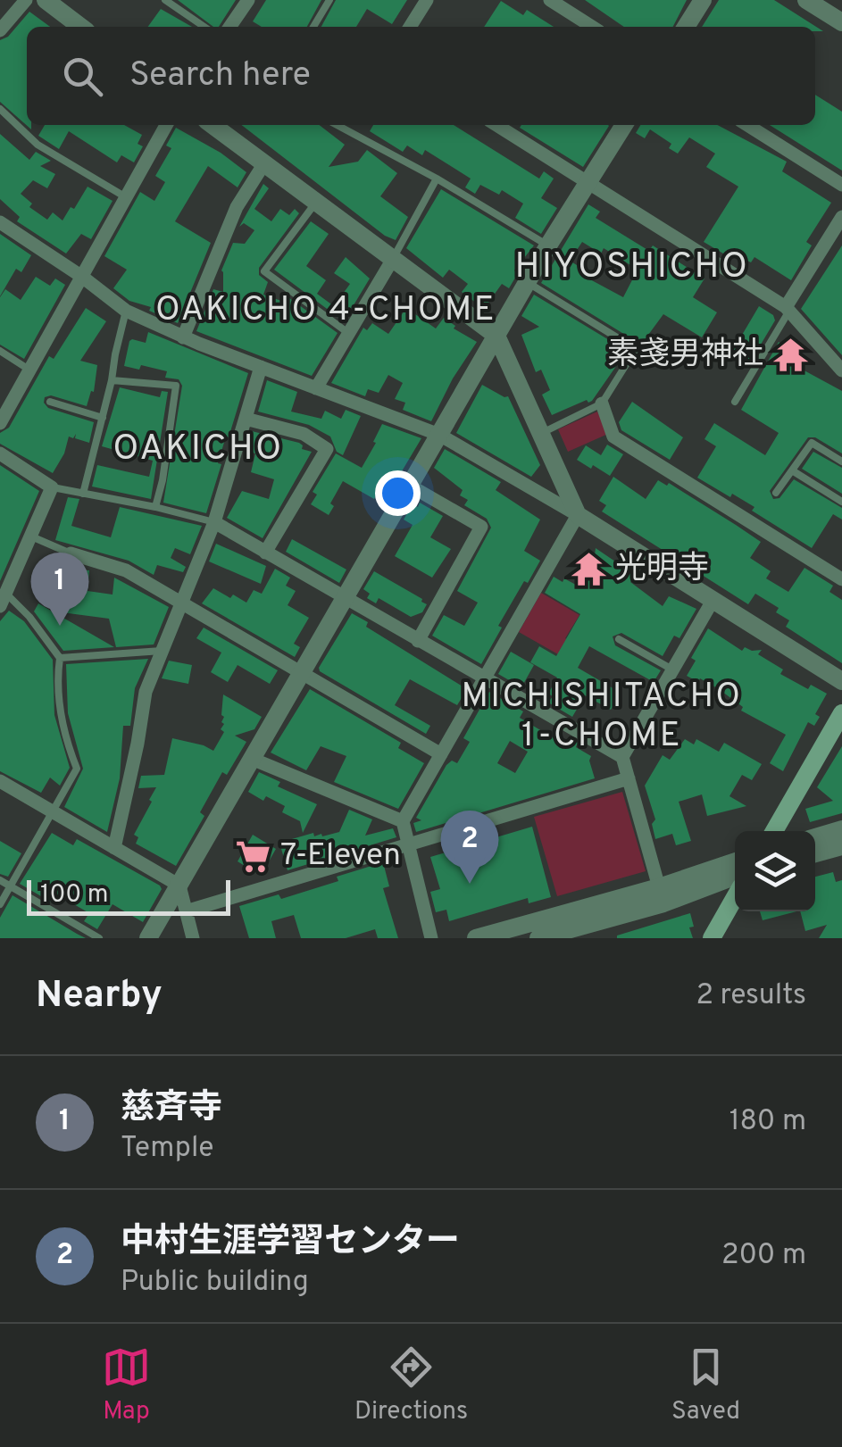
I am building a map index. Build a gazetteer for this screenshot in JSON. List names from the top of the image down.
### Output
{
  "districts": [
    "HIYOSHICHO",
    "OAKICHO 4-CHOME",
    "OAKICHO",
    "MICHISHITACHO 1-CHOME"
  ],
  "places": {
    "temple": ["素戔男神社", "光明寺"],
    "supermarket": ["7-Eleven"]
  },
  "scale_bar": "100 m",
  "page": {
    "search": "Search here",
    "pins": ["1", "2"],
    "scale": "100 m",
    "heading": ["Nearby", "2 results"],
    "list": [
      {
        "mark": "1",
        "name": "慈斉寺",
        "note": "Temple",
        "value": "180 m"
      },
      {
        "mark": "2",
        "name": "中村生涯学習センター",
        "note": "Public building",
        "value": "200 m"
      }
    ],
    "nav": ["Map", "Directions", "Saved"]
  }
}
